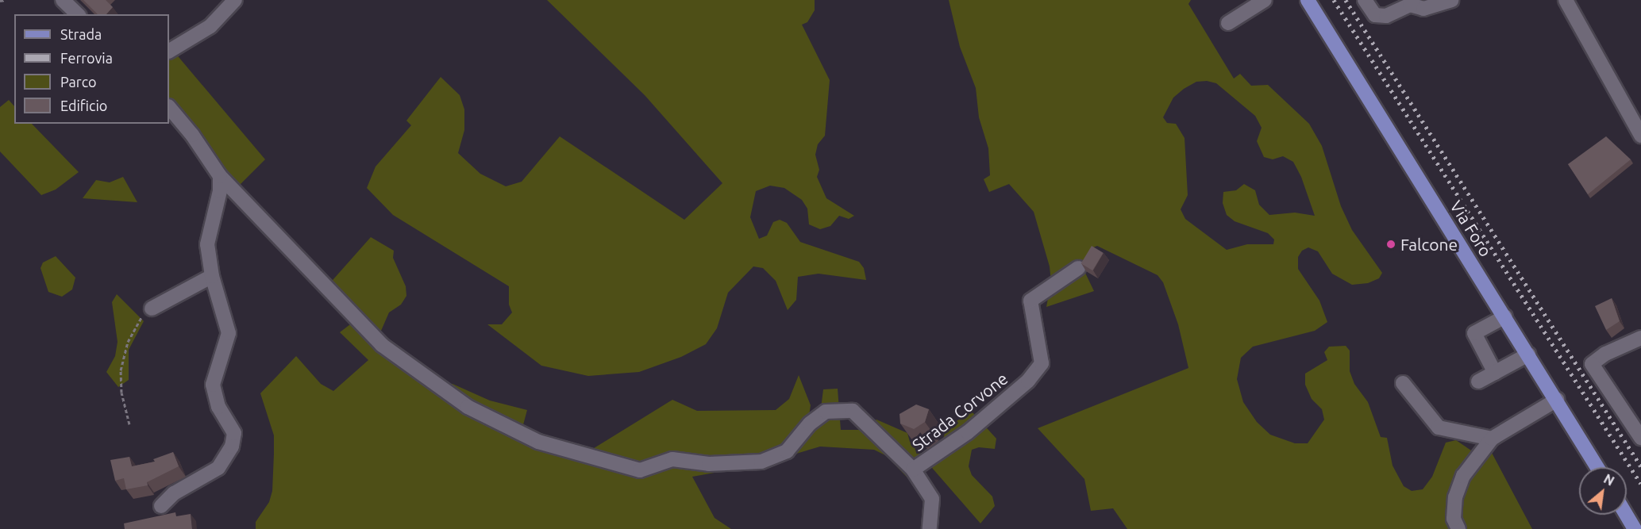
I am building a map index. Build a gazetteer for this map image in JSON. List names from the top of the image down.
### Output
{
  "streets": {
    "main road": ["Via Foro"],
    "street": ["Strada Corvone"]
  },
  "places": ["Falcone"],
  "legend": [
    "Strada",
    "Ferrovia",
    "Parco",
    "Edificio"
  ],
  "north": "top right"
}
